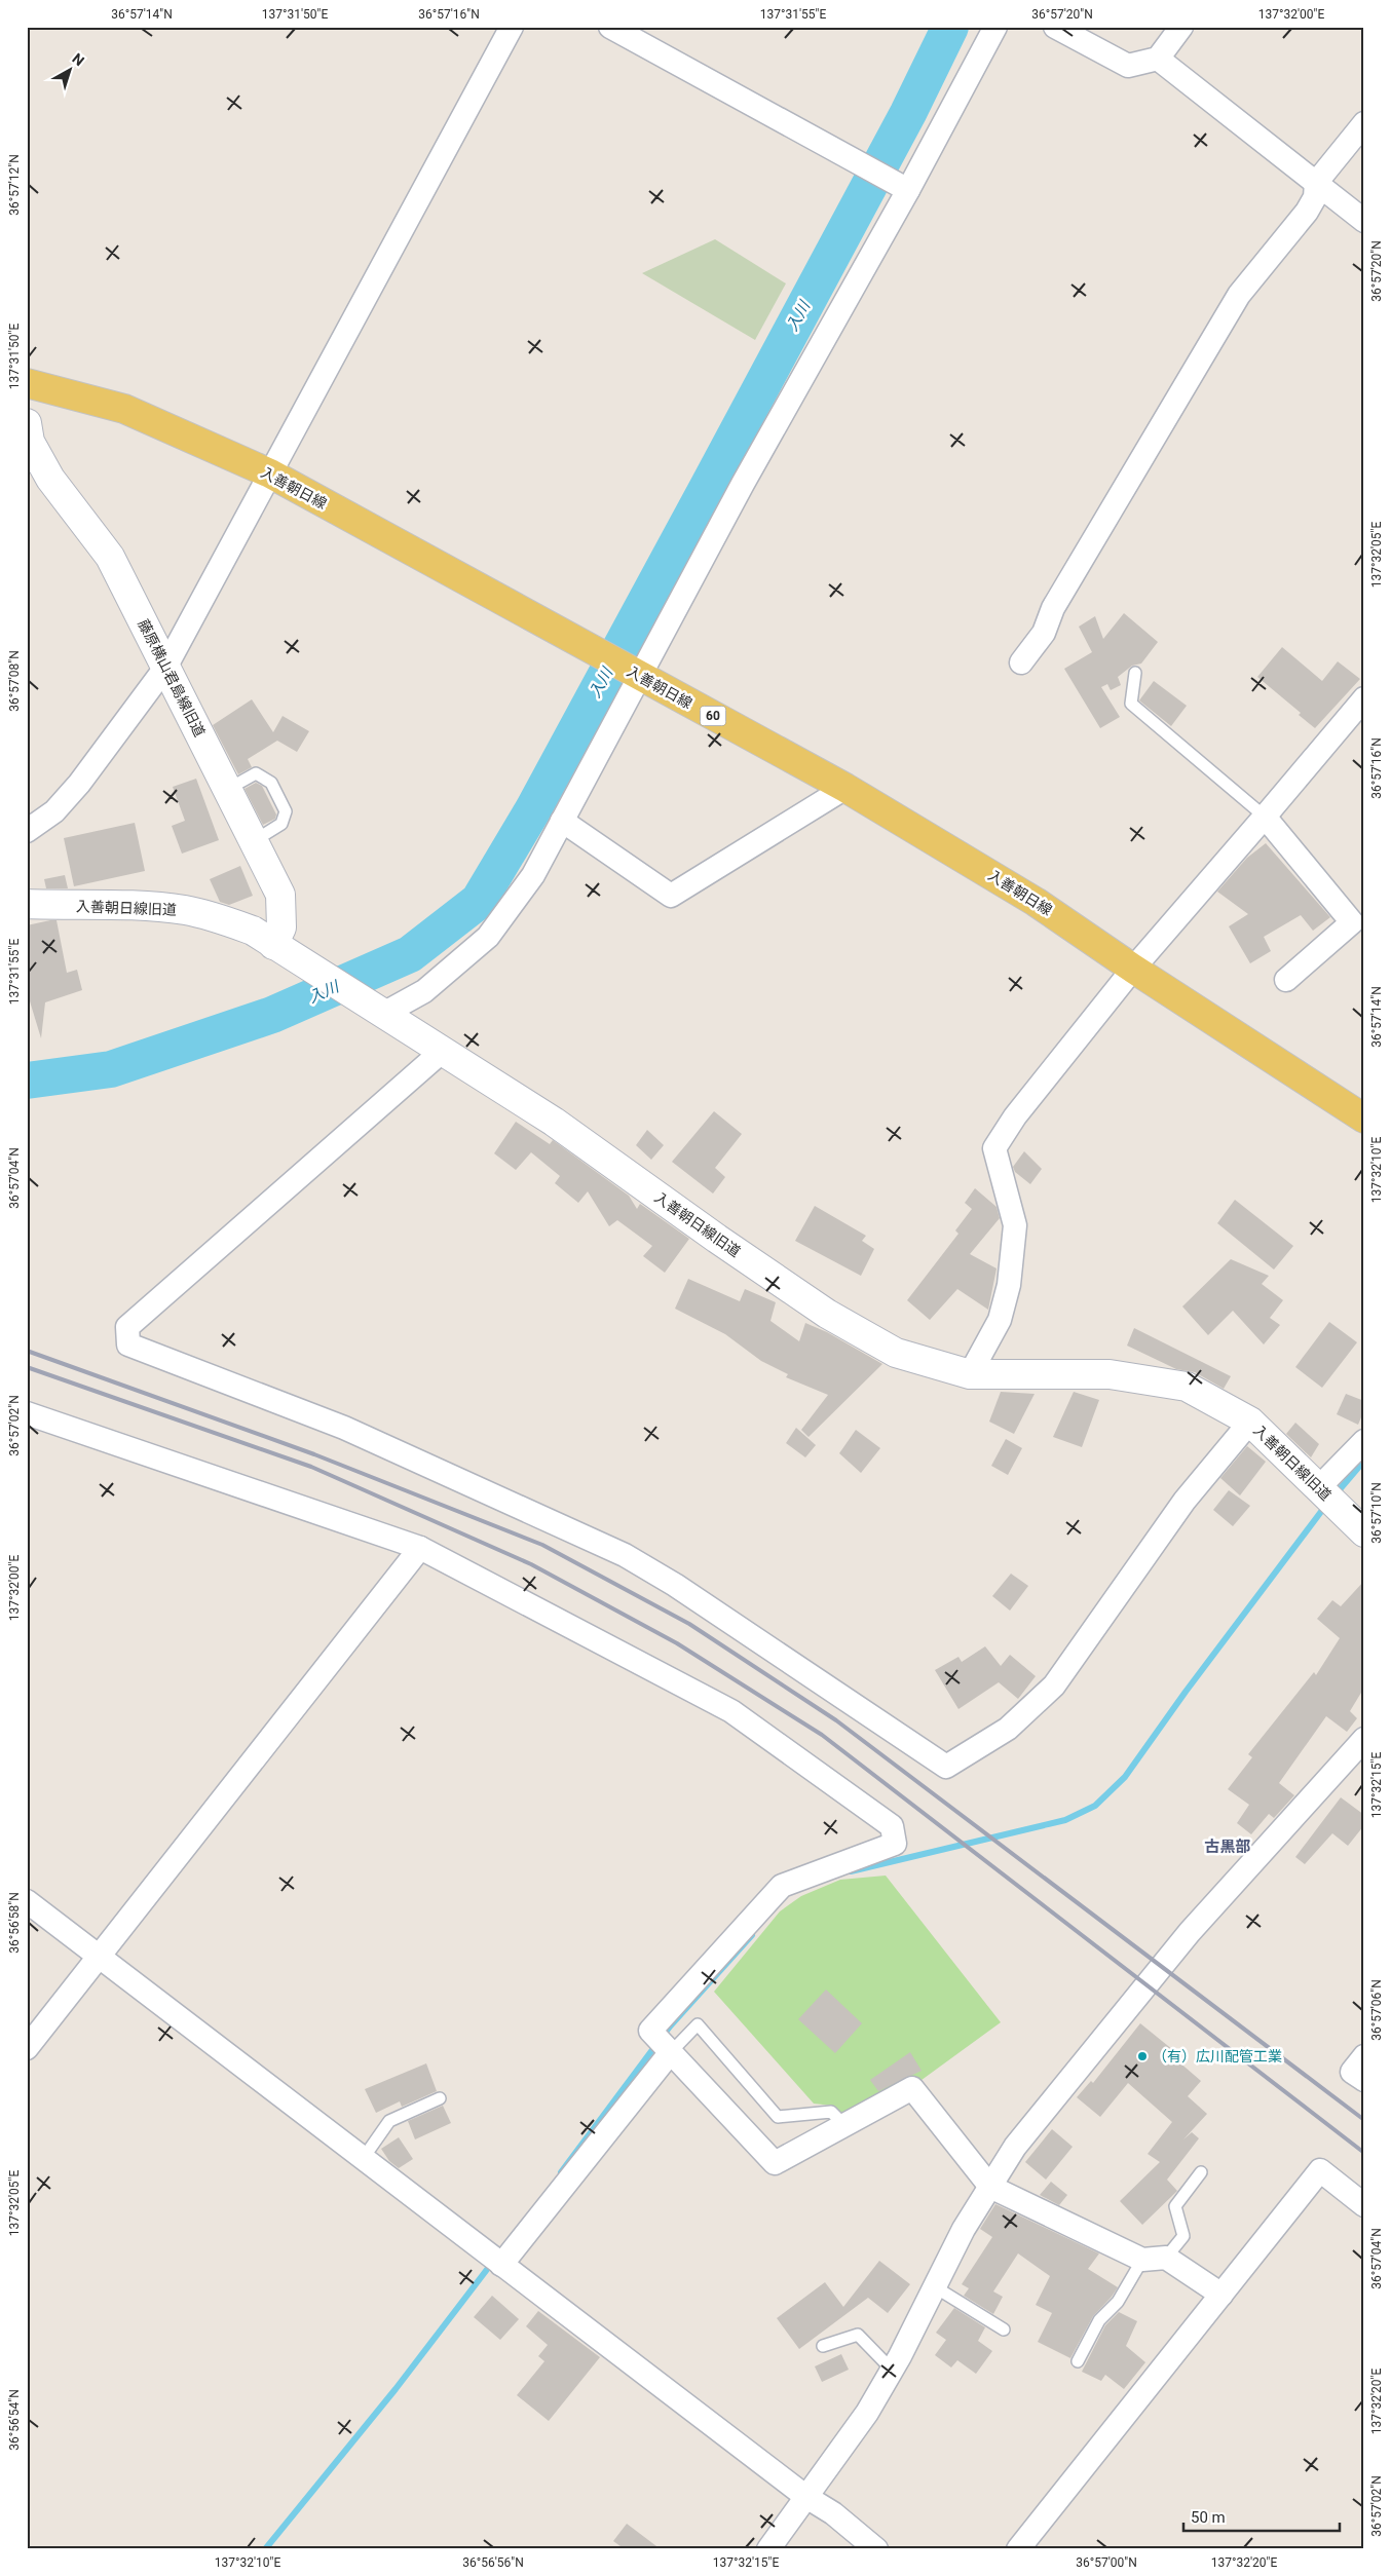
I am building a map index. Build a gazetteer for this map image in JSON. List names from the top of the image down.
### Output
{
  "streets": {
    "main road": ["入善朝日線", "60"],
    "street": ["藤原横山君島線旧道", "入善朝日線旧道"]
  },
  "crossings": [
    ["藤原横山君島線旧道", "入善朝日線旧道"]
  ],
  "districts": ["古黒部"],
  "water": ["入川"],
  "places": ["（有）広川配管工業"],
  "scale_bar": "50 m",
  "north": "top right",
  "coordinates": [
    "36°57'14\"N",
    "137°31'50\"E",
    "36°57'16\"N",
    "137°31'55\"E",
    "36°57'20\"N",
    "137°32'00\"E",
    "36°57'12\"N",
    "137°32'05\"E",
    "36°57'08\"N",
    "137°32'10\"E",
    "36°57'04\"N",
    "36°57'02\"N",
    "36°57'10\"N",
    "137°32'15\"E",
    "36°56'58\"N",
    "36°57'06\"N",
    "137°32'20\"E",
    "36°56'54\"N",
    "36°56'56\"N",
    "36°57'00\"N"
  ]
}
